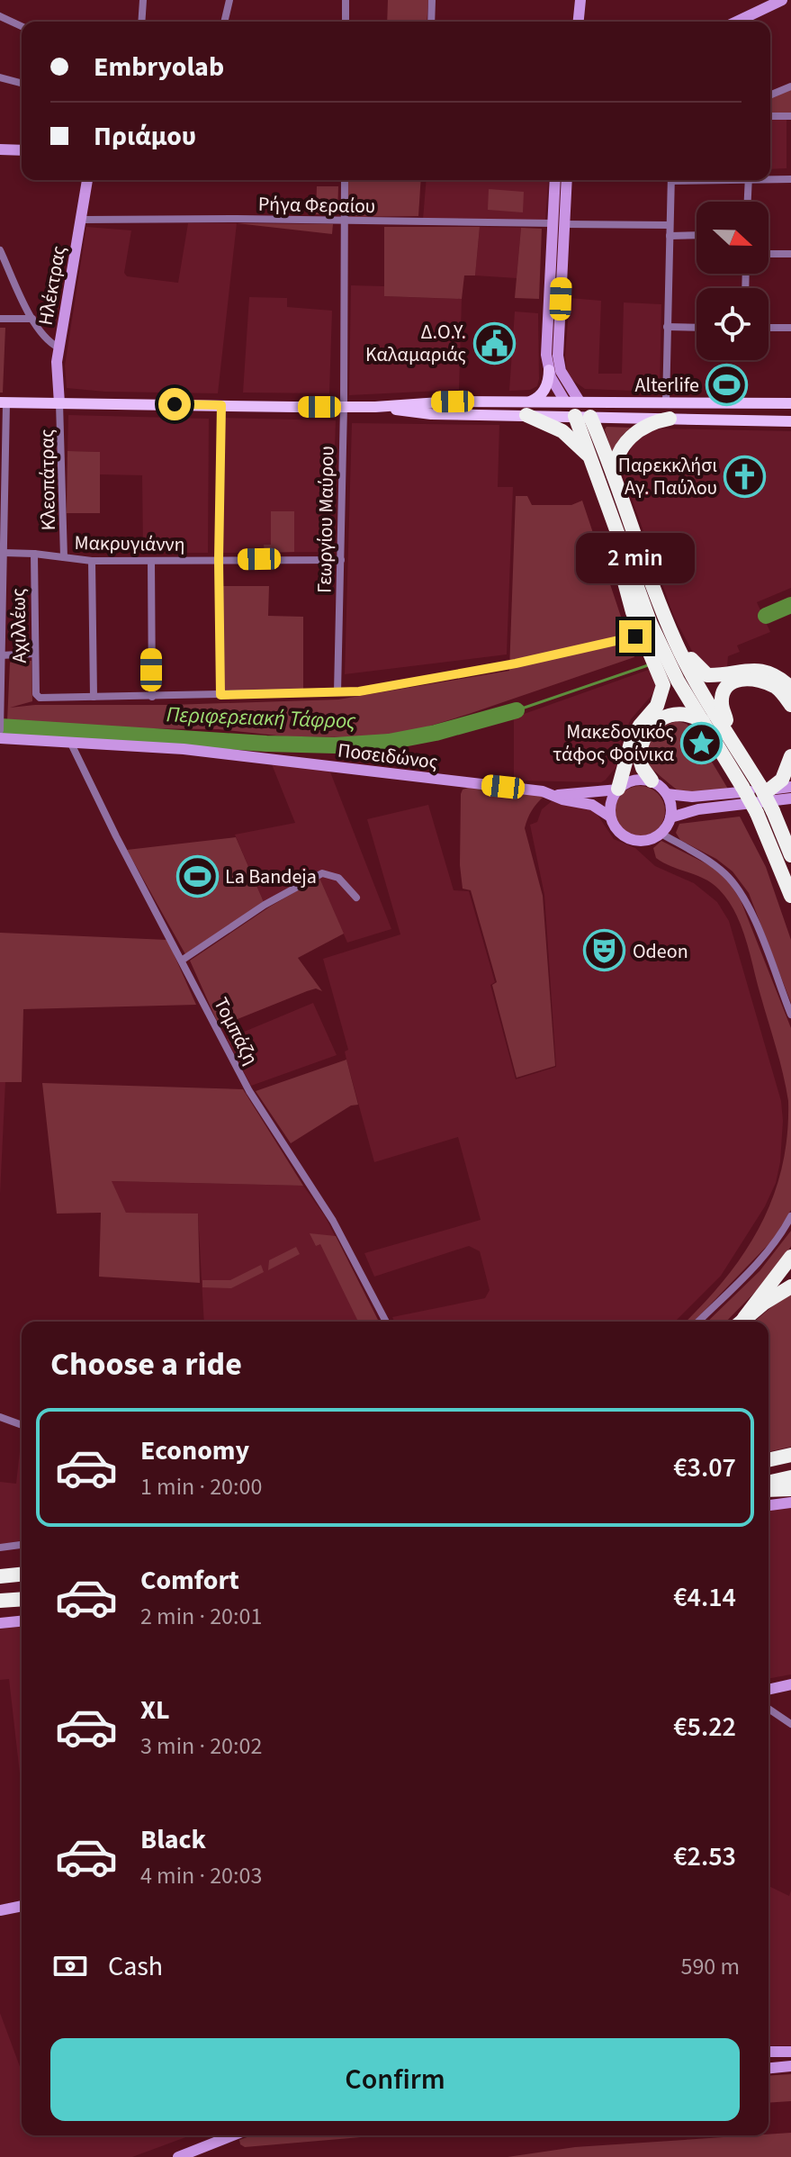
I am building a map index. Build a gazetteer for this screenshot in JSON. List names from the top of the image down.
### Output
{
  "streets": {
    "street": [
      "Ρήγα Φεραίου",
      "Ηλέκτρας",
      "Κλεοπάτρας",
      "Γεωργίου Μαύρου",
      "Μακρυγιάννη",
      "Αχιλλέως",
      "Ποσειδώνος",
      "Τομπάζη"
    ]
  },
  "crossings": [
    ["Ρήγα Φεραίου", "Ηλέκτρας"],
    ["Ρήγα Φεραίου", "Γεωργίου Μαύρου"],
    ["Ηλέκτρας", "Κλεοπάτρας"],
    ["Κλεοπάτρας", "Μακρυγιάννη"],
    ["Γεωργίου Μαύρου", "Μακρυγιάννη"],
    ["Μακρυγιάννη", "Αχιλλέως"],
    ["Ποσειδώνος", "Τομπάζη"]
  ],
  "water": ["Περιφερειακή Τάφρος"],
  "places": {
    "public building": ["Δ.Ο.Υ. Καλαμαριάς"],
    "sports": ["Alterlife", "La Bandeja"],
    "church": ["Παρεκκλήσι Αγ. Παύλου"],
    "place": ["Μακεδονικός τάφος Φοίνικα"],
    "theatre": ["Odeon"]
  },
  "north": "right",
  "page": {
    "banner": ["Embryolab", "Πριάμου"],
    "bubble": "2 min",
    "heading": "Choose a ride",
    "list": [
      {
        "name": "Economy",
        "note": "1 min · 20:00",
        "value": "€3.07"
      },
      {
        "name": "Comfort",
        "note": "2 min · 20:01",
        "value": "€4.14"
      },
      {
        "name": "XL",
        "note": "3 min · 20:02",
        "value": "€5.22"
      },
      {
        "name": "Black",
        "note": "4 min · 20:03",
        "value": "€2.53"
      }
    ],
    "pay": ["Cash", "590 m"],
    "buttons": "Confirm"
  }
}
